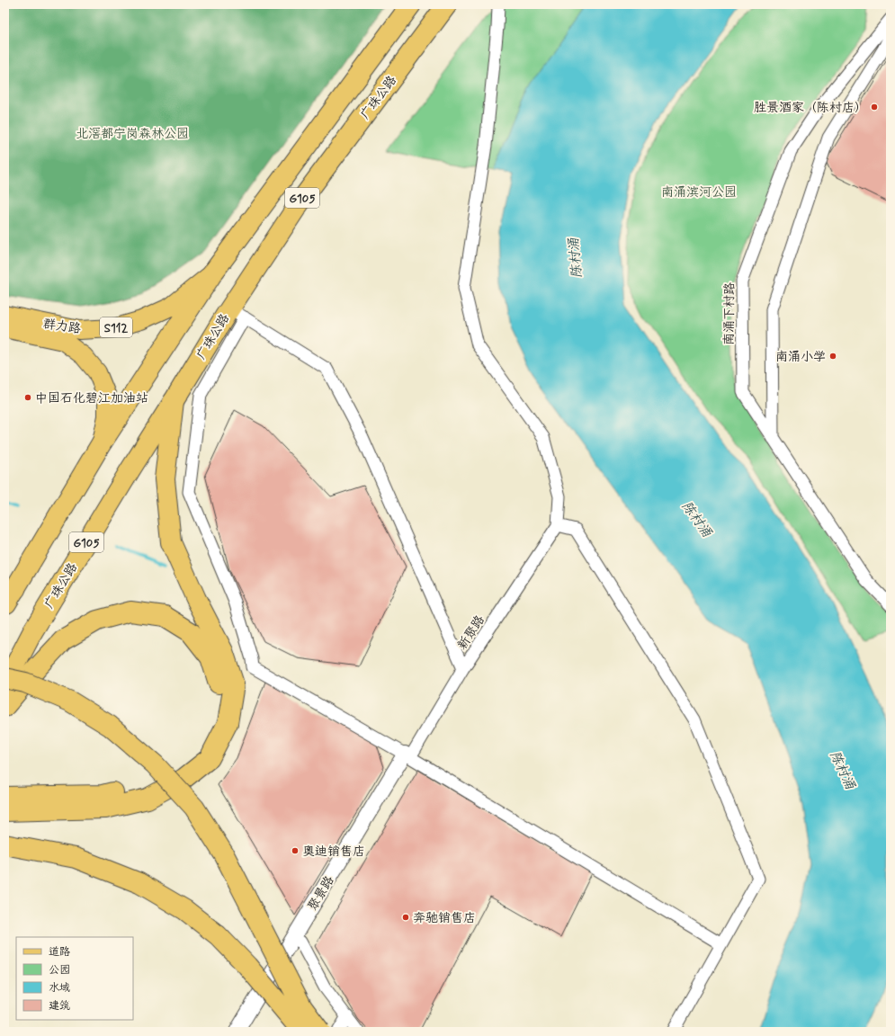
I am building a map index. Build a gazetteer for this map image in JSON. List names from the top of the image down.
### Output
{
  "streets": {
    "highway": ["广珠公路", "G105"],
    "main road": ["群力路", "S112"],
    "street": ["南涌下村路", "新聚路", "聚景路"]
  },
  "crossings": [
    ["G105", "群力路"],
    ["新聚路", "聚景路"]
  ],
  "water": ["陈村涌"],
  "parks": ["北滘都宁岗森林公园", "南涌滨河公园"],
  "places": [
    "胜景酒家（陈村店）",
    "南涌小学",
    "中国石化碧江加油站",
    "奥迪销售店",
    "奔驰销售店"
  ],
  "legend": [
    "道路",
    "公园",
    "水域",
    "建筑"
  ]
}
